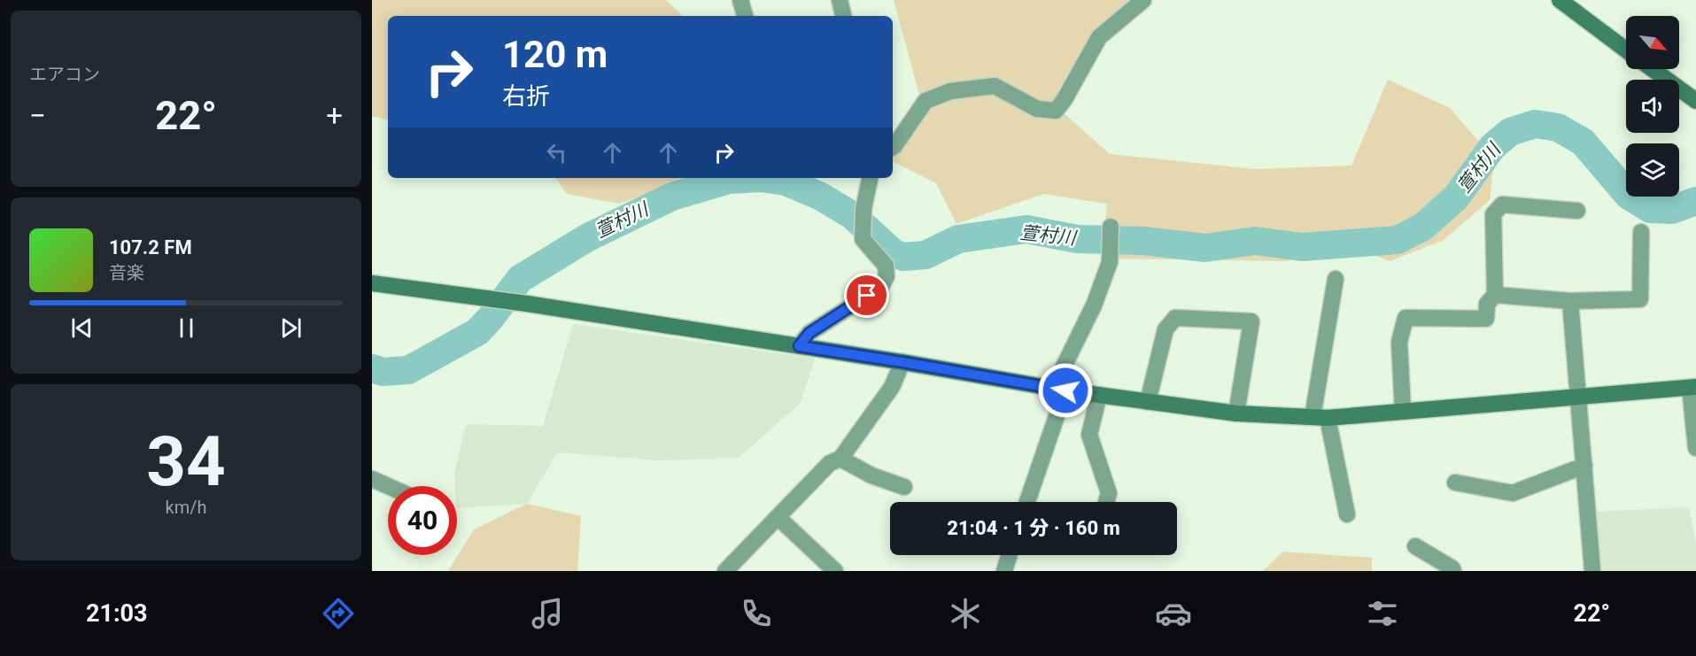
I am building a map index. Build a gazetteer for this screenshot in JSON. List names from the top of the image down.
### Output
{
  "water": ["萱村川"],
  "north": "bottom right",
  "page": {
    "tile": [
      "エアコン",
      ["34", "km/h"]
    ],
    "turn": ["120 m", "右折"],
    "heat": ["−", "22°", "+"],
    "song": ["107.2 FM", "音楽"],
    "limit": "40",
    "trip": "21:04 · 1 分 · 160 m",
    "tabs": ["21:03", "22°"]
  }
}
